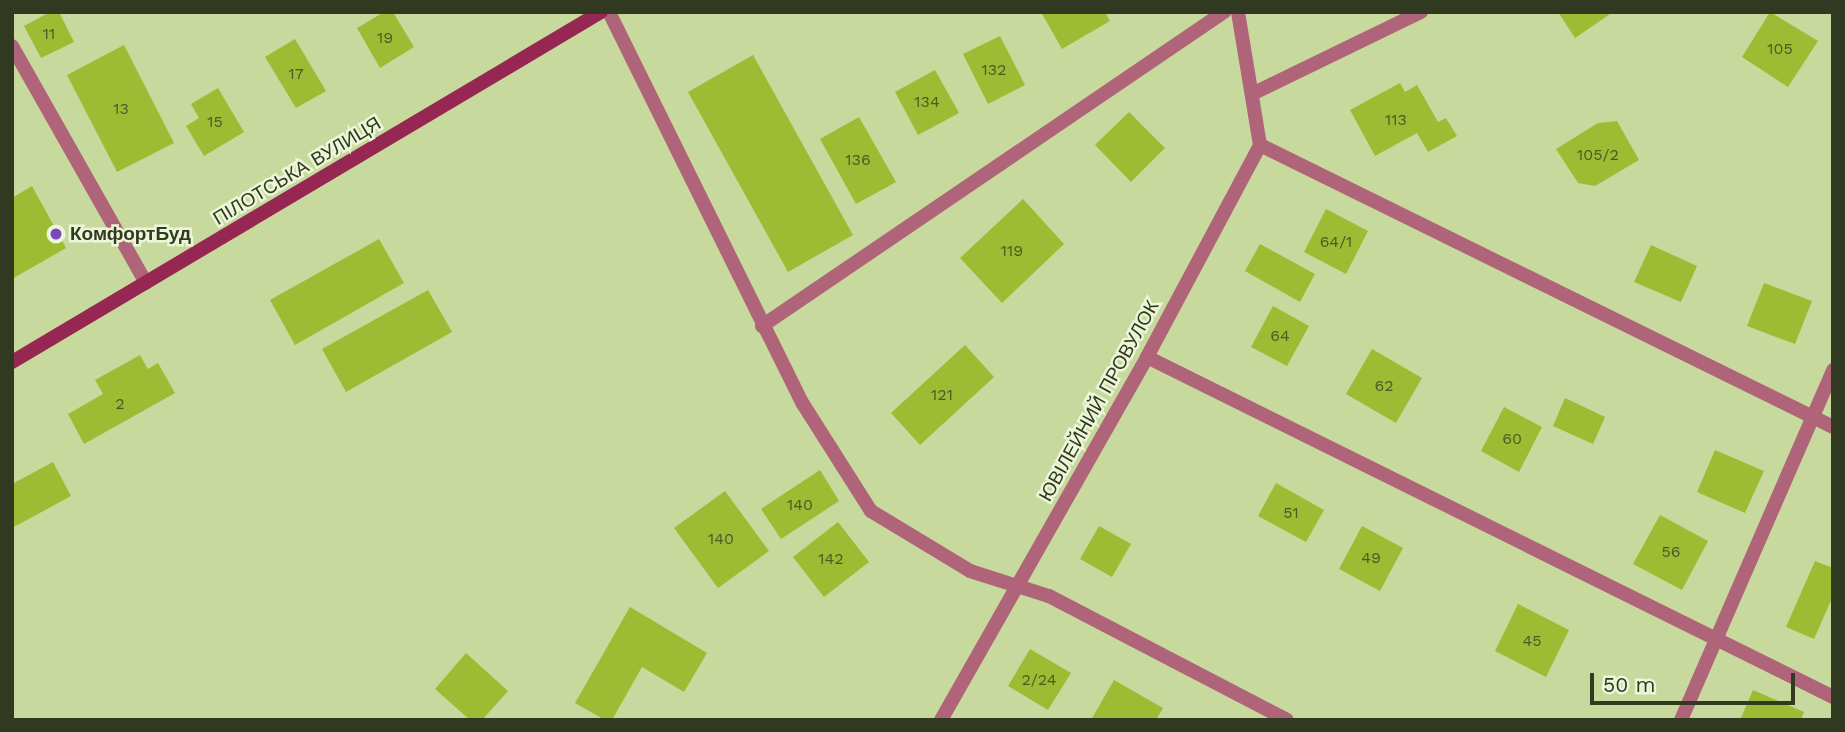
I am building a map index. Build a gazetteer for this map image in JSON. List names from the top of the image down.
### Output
{
  "streets": {
    "main road": ["ПІЛОТСЬКА ВУЛИЦЯ"],
    "street": ["ЮВІЛЕЙНИЙ ПРОВУЛОК"]
  },
  "places": ["КомфортБуд"],
  "house_numbers": [
    "11",
    "19",
    "105",
    "132",
    "17",
    "134",
    "13",
    "113",
    "15",
    "105/2",
    "136",
    "64/1",
    "119",
    "64",
    "62",
    "121",
    "2",
    "60",
    "140",
    "51",
    "140",
    "56",
    "49",
    "142",
    "45",
    "2/24"
  ],
  "scale_bar": "50 m"
}
